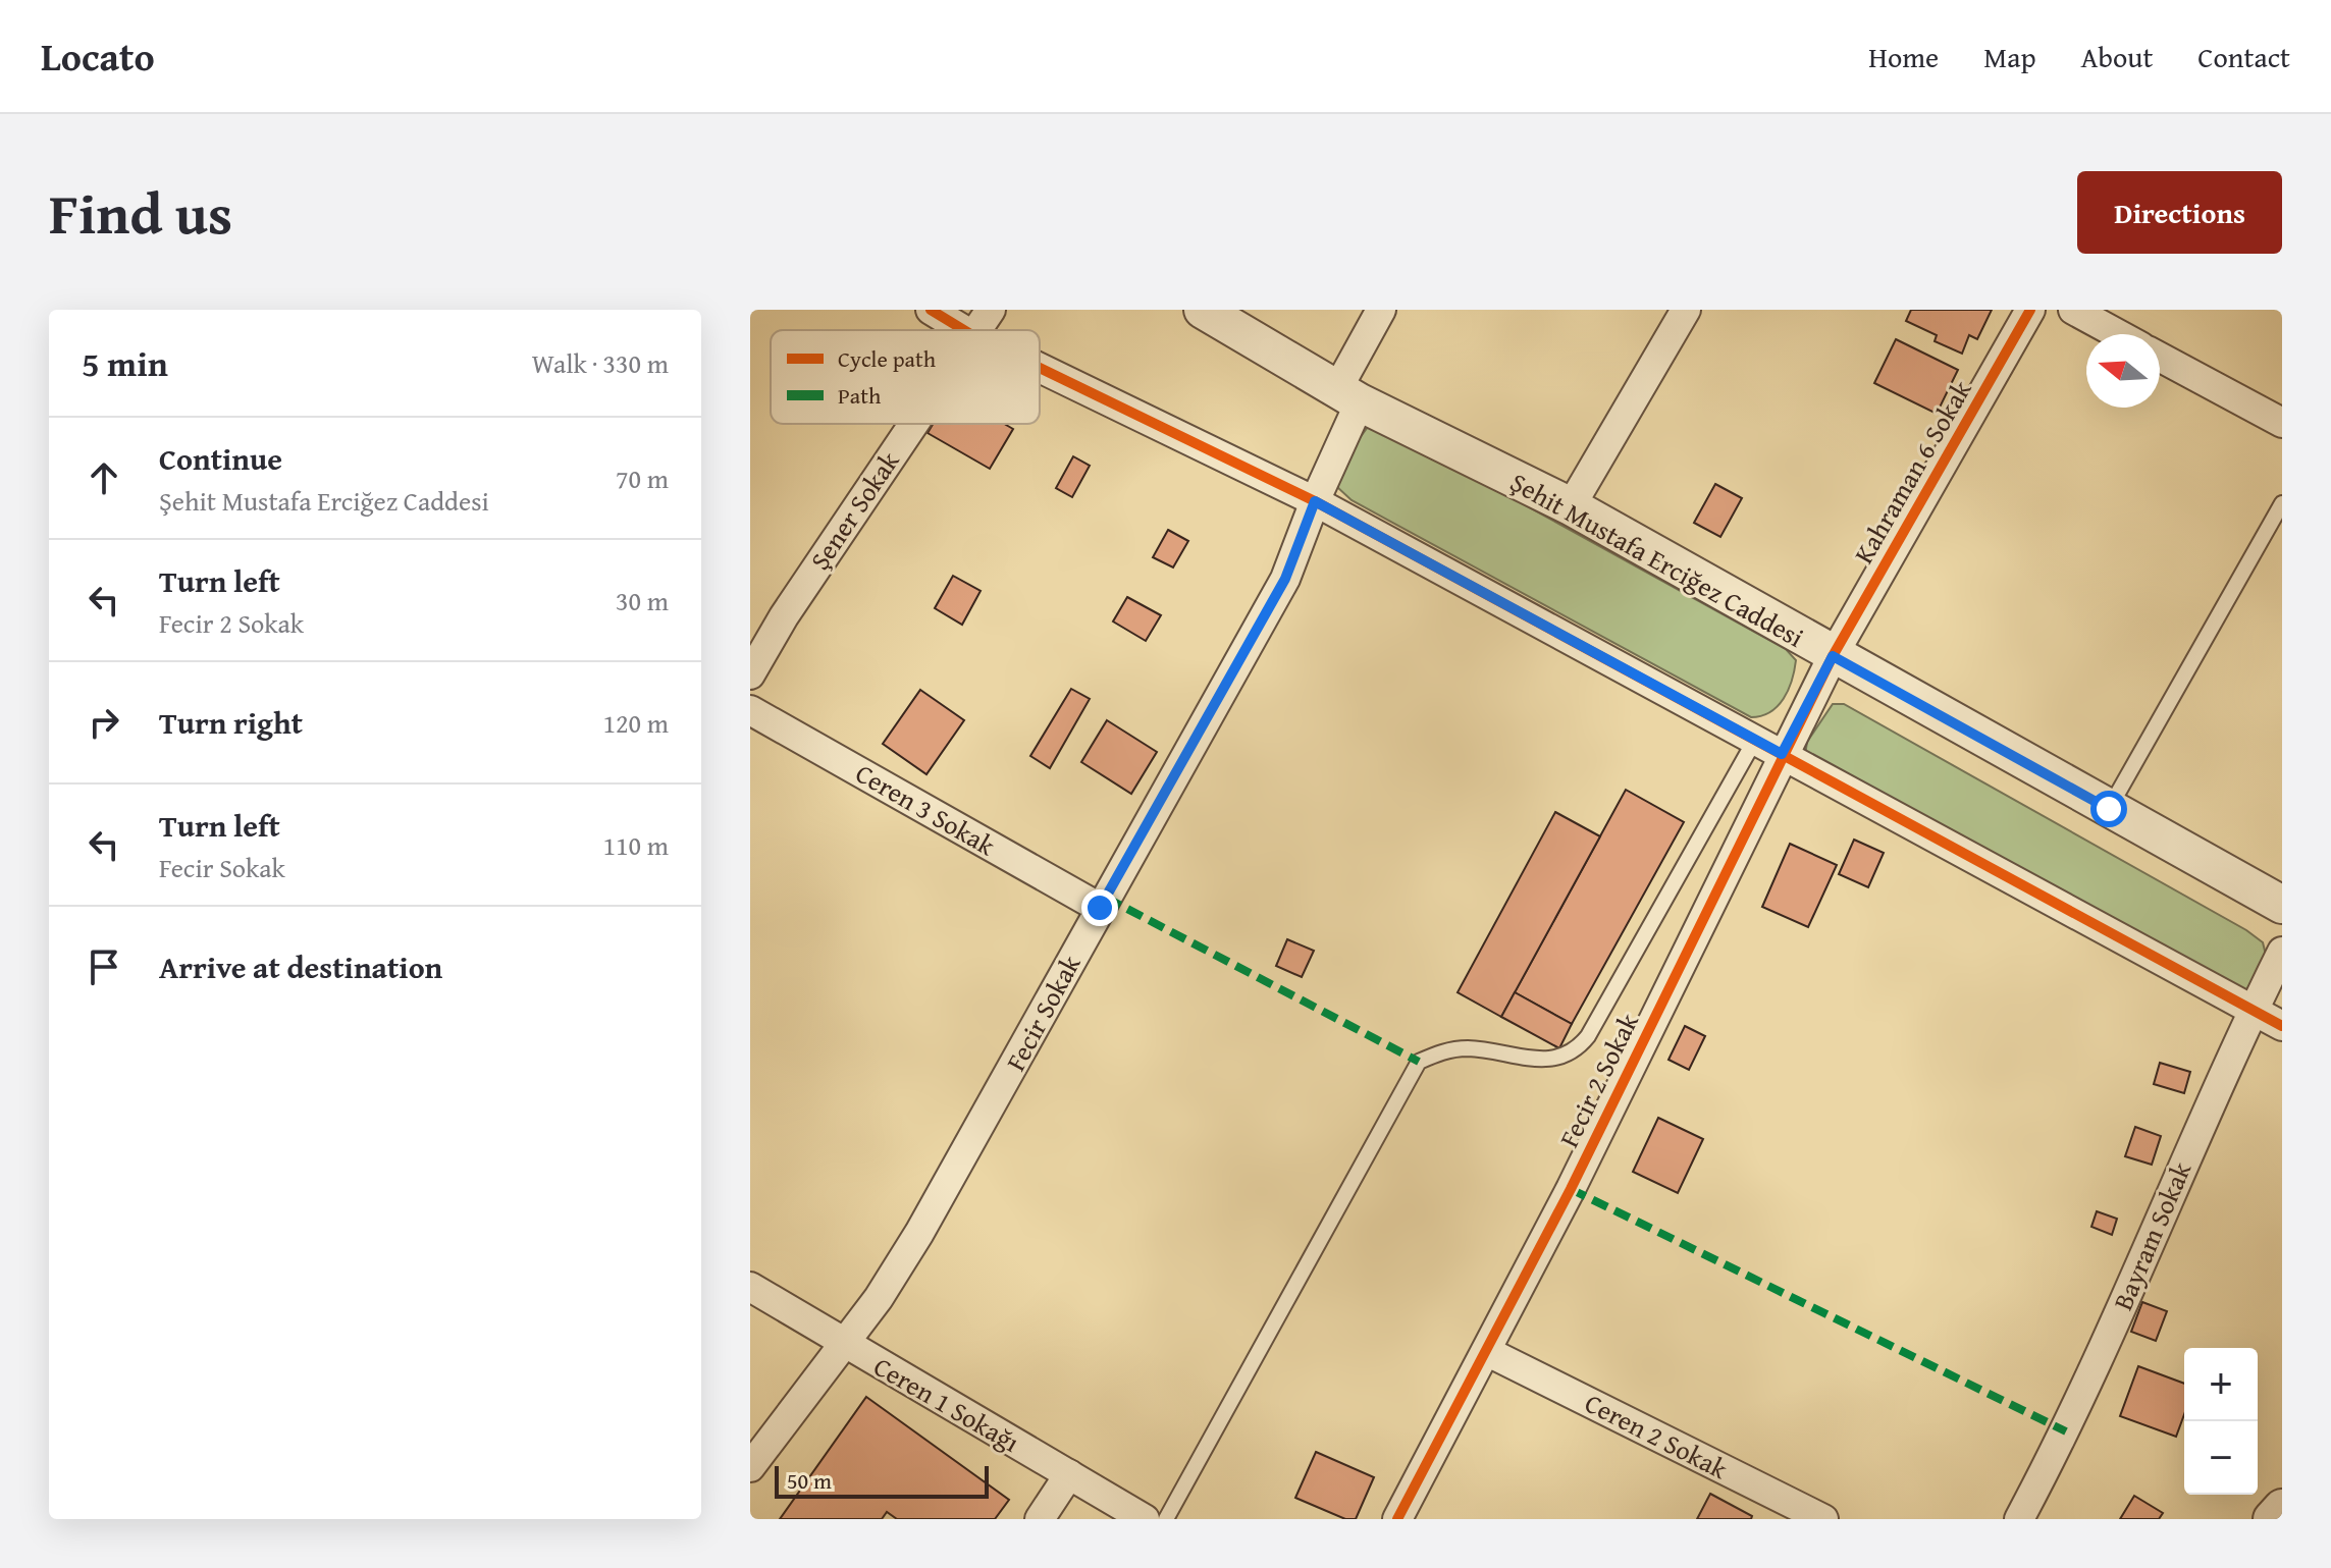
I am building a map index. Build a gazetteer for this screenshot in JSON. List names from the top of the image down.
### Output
{
  "streets": {
    "street": [
      "Kahraman 6 Sokak",
      "Şener Sokak",
      "Şehit Mustafa Erciğez Caddesi",
      "Ceren 3 Sokak",
      "Fecir Sokak",
      "Fecir 2 Sokak",
      "Bayram Sokak",
      "Ceren 1 Sokağı",
      "Ceren 2 Sokak"
    ]
  },
  "crossings": [
    ["Kahraman 6 Sokak", "Şehit Mustafa Erciğez Caddesi"],
    ["Kahraman 6 Sokak", "Fecir 2 Sokak"],
    ["Şehit Mustafa Erciğez Caddesi", "Fecir Sokak"],
    ["Şehit Mustafa Erciğez Caddesi", "Fecir 2 Sokak"],
    ["Ceren 3 Sokak", "Fecir Sokak"],
    ["Fecir Sokak", "Ceren 1 Sokağı"],
    ["Fecir 2 Sokak", "Ceren 2 Sokak"]
  ],
  "legend": ["Cycle path", "Path"],
  "scale_bar": "50 m",
  "north": "left",
  "page": {
    "header": "Locato",
    "nav": [
      "Home",
      "Map",
      "About",
      "Contact"
    ],
    "title": "Find us",
    "buttons": "Directions",
    "heading": ["5 min", "Walk · 330 m"],
    "list": [
      ["Continue", "Şehit Mustafa Erciğez Caddesi", "70 m"],
      ["Turn left", "Fecir 2 Sokak", "30 m"],
      ["Turn right", "120 m"],
      ["Turn left", "Fecir Sokak", "110 m"],
      "Arrive at destination"
    ],
    "map_buttons": ["+", "−"],
    "scale": "50 m"
  }
}
